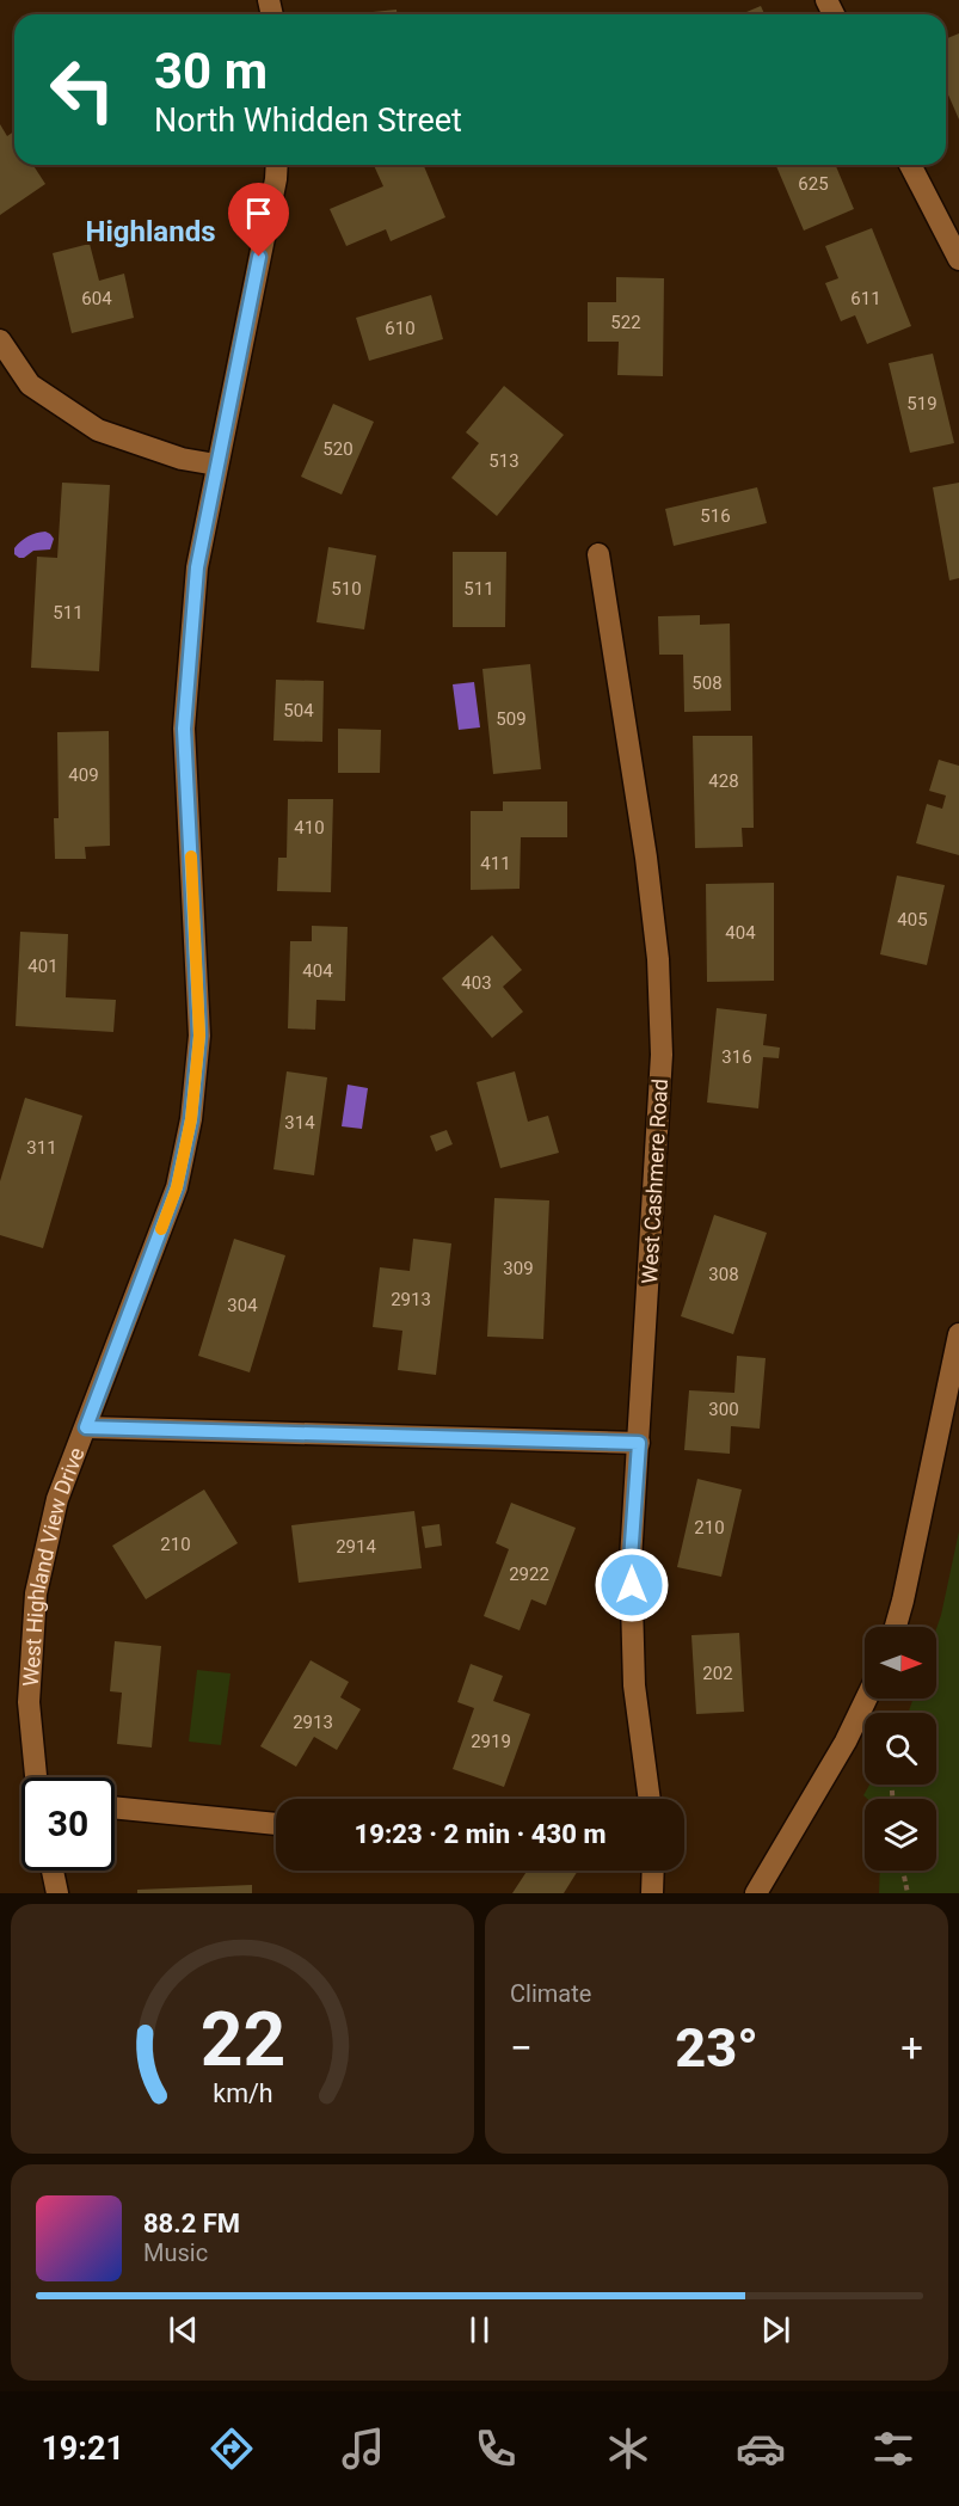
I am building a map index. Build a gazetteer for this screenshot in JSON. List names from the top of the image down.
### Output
{
  "streets": {
    "street": ["West Cashmere Road", "West Highland View Drive"]
  },
  "districts": ["Highlands"],
  "house_numbers": [
    "625",
    "604",
    "611",
    "522",
    "610",
    "519",
    "520",
    "513",
    "516",
    "510",
    "511",
    "511",
    "508",
    "504",
    "509",
    "409",
    "428",
    "410",
    "411",
    "405",
    "404",
    "401",
    "404",
    "403",
    "316",
    "314",
    "311",
    "309",
    "308",
    "2913",
    "304",
    "300",
    "210",
    "210",
    "2914",
    "2922",
    "202",
    "2913",
    "2919"
  ],
  "north": "right",
  "page": {
    "turn": ["30 m", "North Whidden Street"],
    "limit": "30",
    "trip": "19:23 · 2 min · 430 m",
    "tile": "Climate",
    "heat": ["−", "23°", "+"],
    "song": ["88.2 FM", "Music"],
    "tabs": "19:21",
    "gauge": ["22", "km/h"]
  }
}
